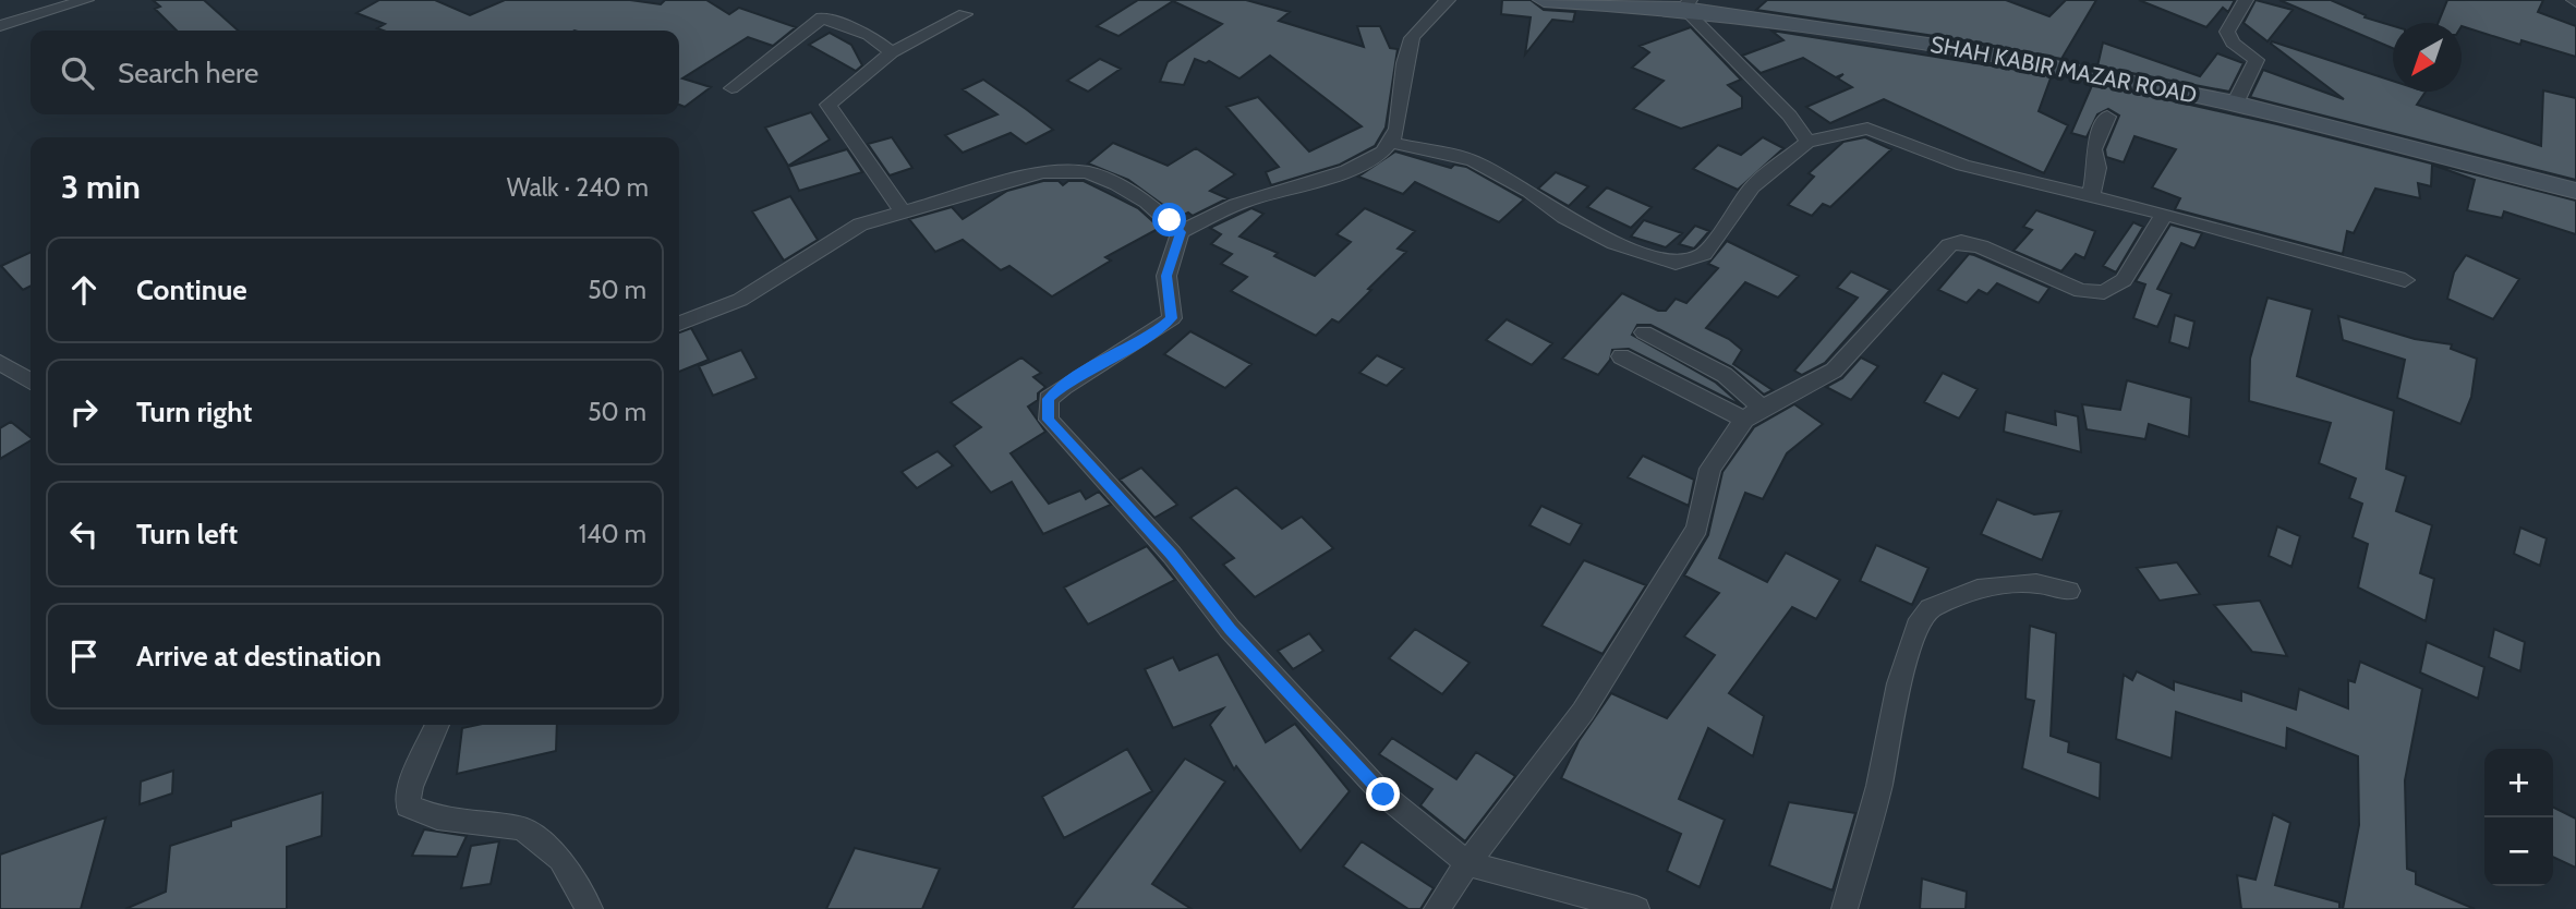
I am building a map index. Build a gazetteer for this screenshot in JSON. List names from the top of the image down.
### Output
{
  "streets": {
    "street": ["SHAH KABIR MAZAR ROAD"]
  },
  "north": "bottom left",
  "page": {
    "search": "Search here",
    "heading": ["3 min", "Walk · 240 m"],
    "list": [
      ["Continue", "50 m"],
      ["Turn right", "50 m"],
      ["Turn left", "140 m"],
      "Arrive at destination"
    ],
    "map_buttons": ["+", "−"]
  }
}
